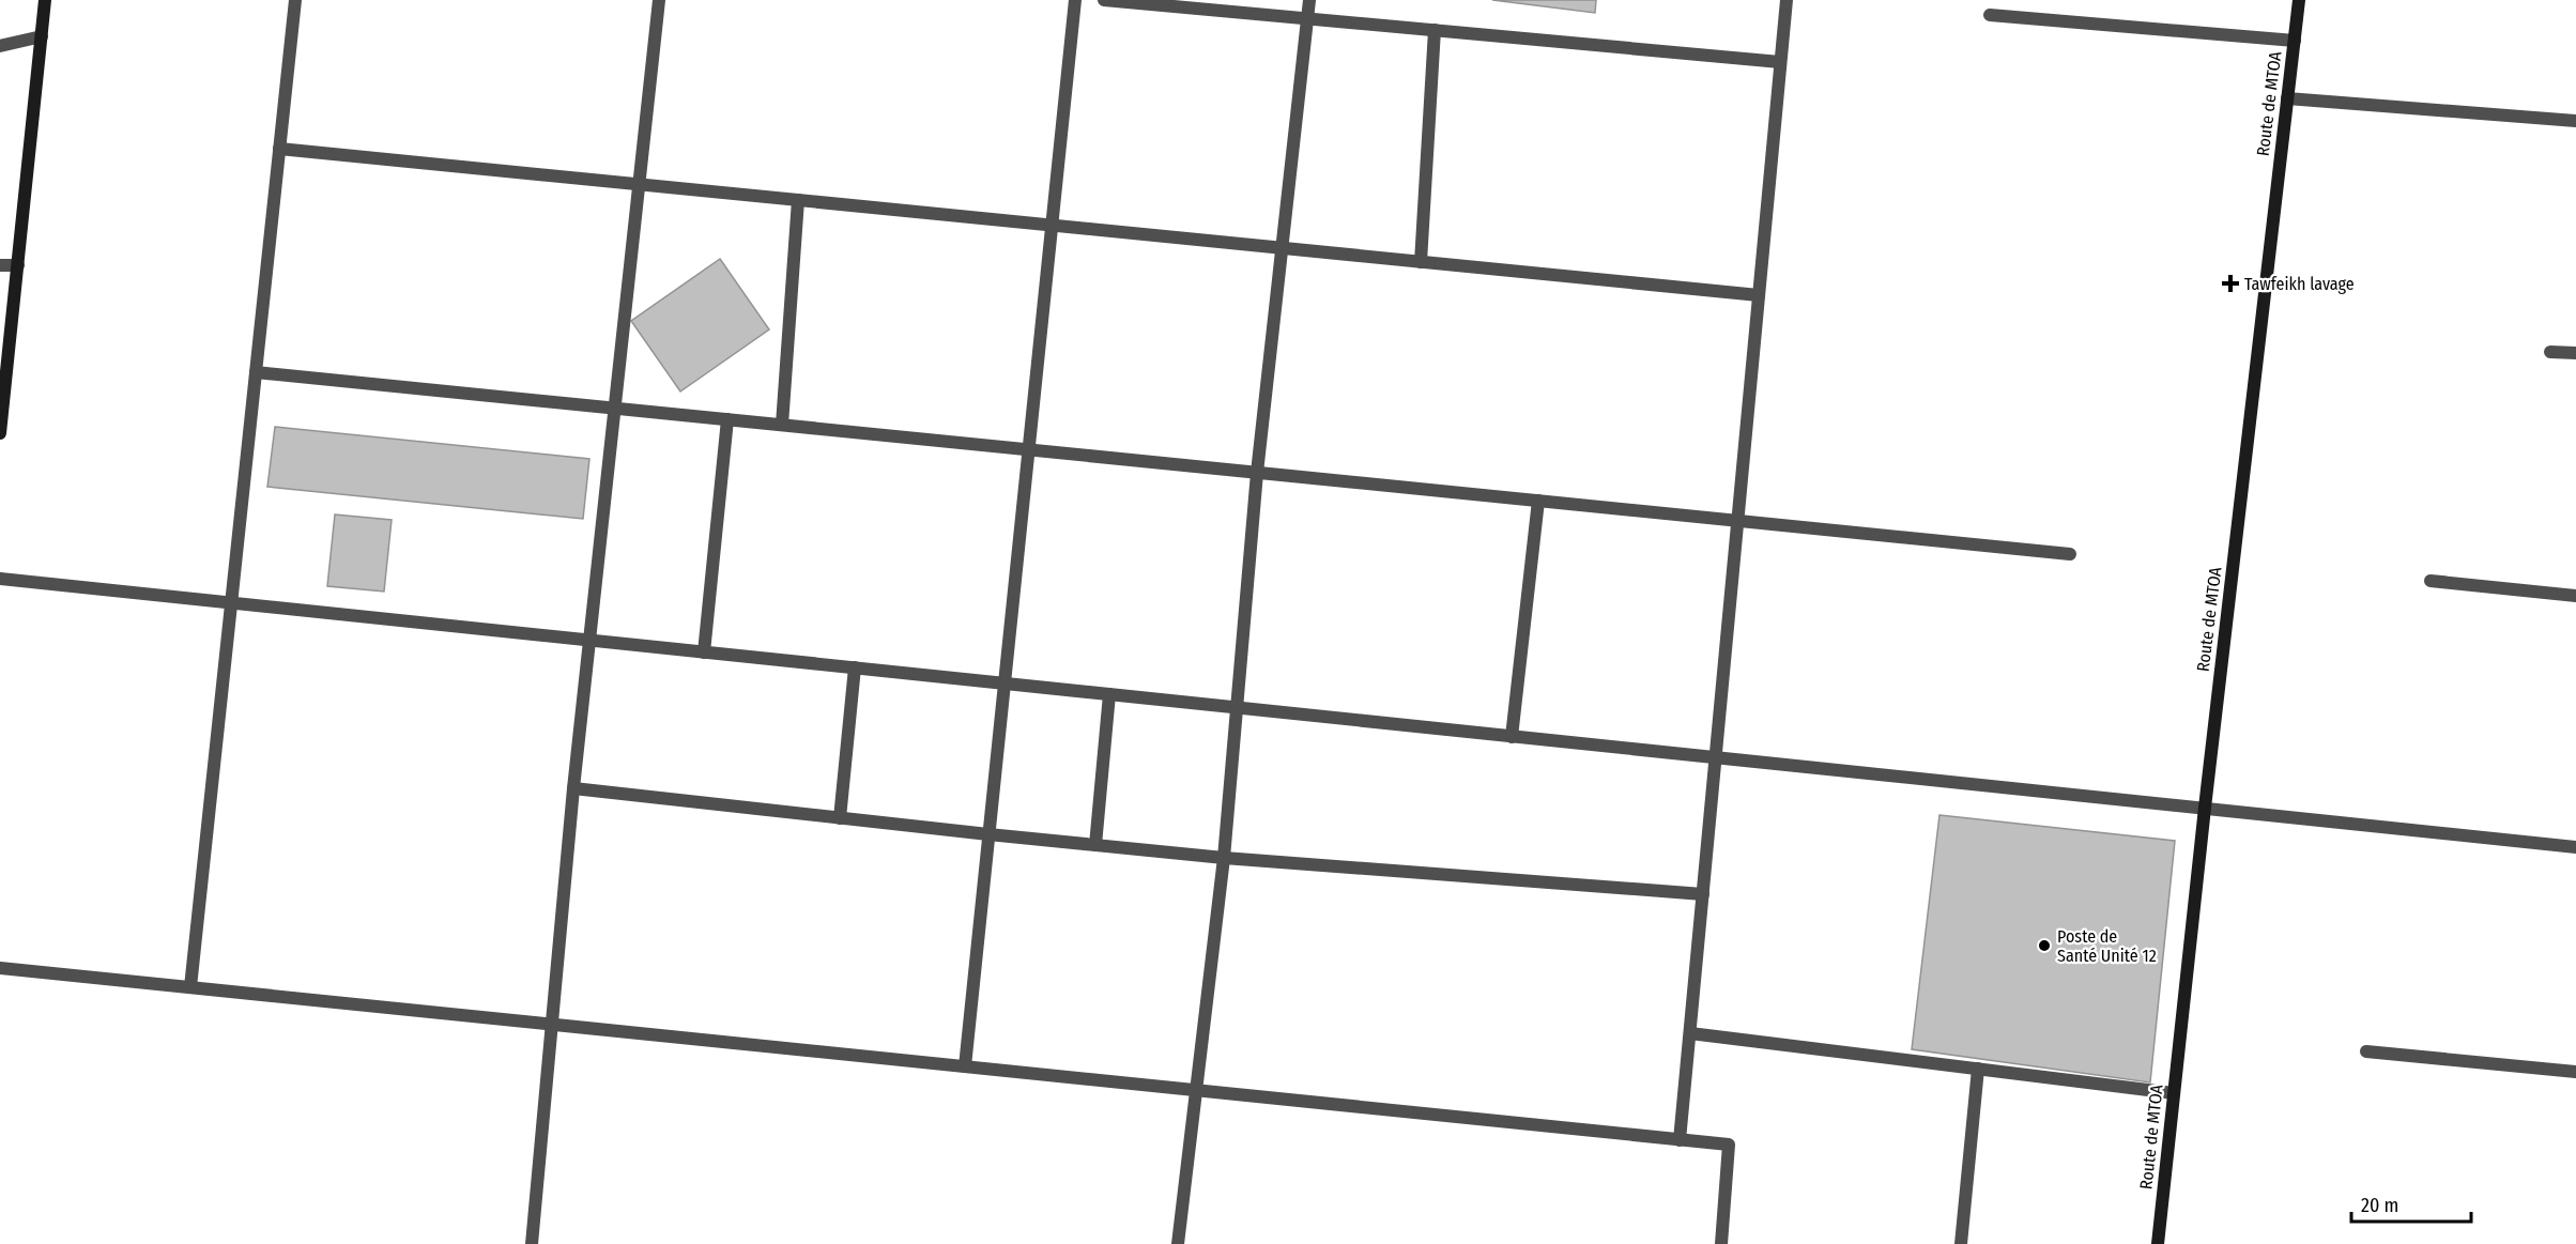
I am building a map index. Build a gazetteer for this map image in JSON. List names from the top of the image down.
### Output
{
  "streets": {
    "street": ["Route de MTOA"]
  },
  "places": {
    "health": ["Tawfeikh lavage"],
    "other": ["Poste de Santé Unité 12"]
  },
  "scale_bar": "20 m"
}
